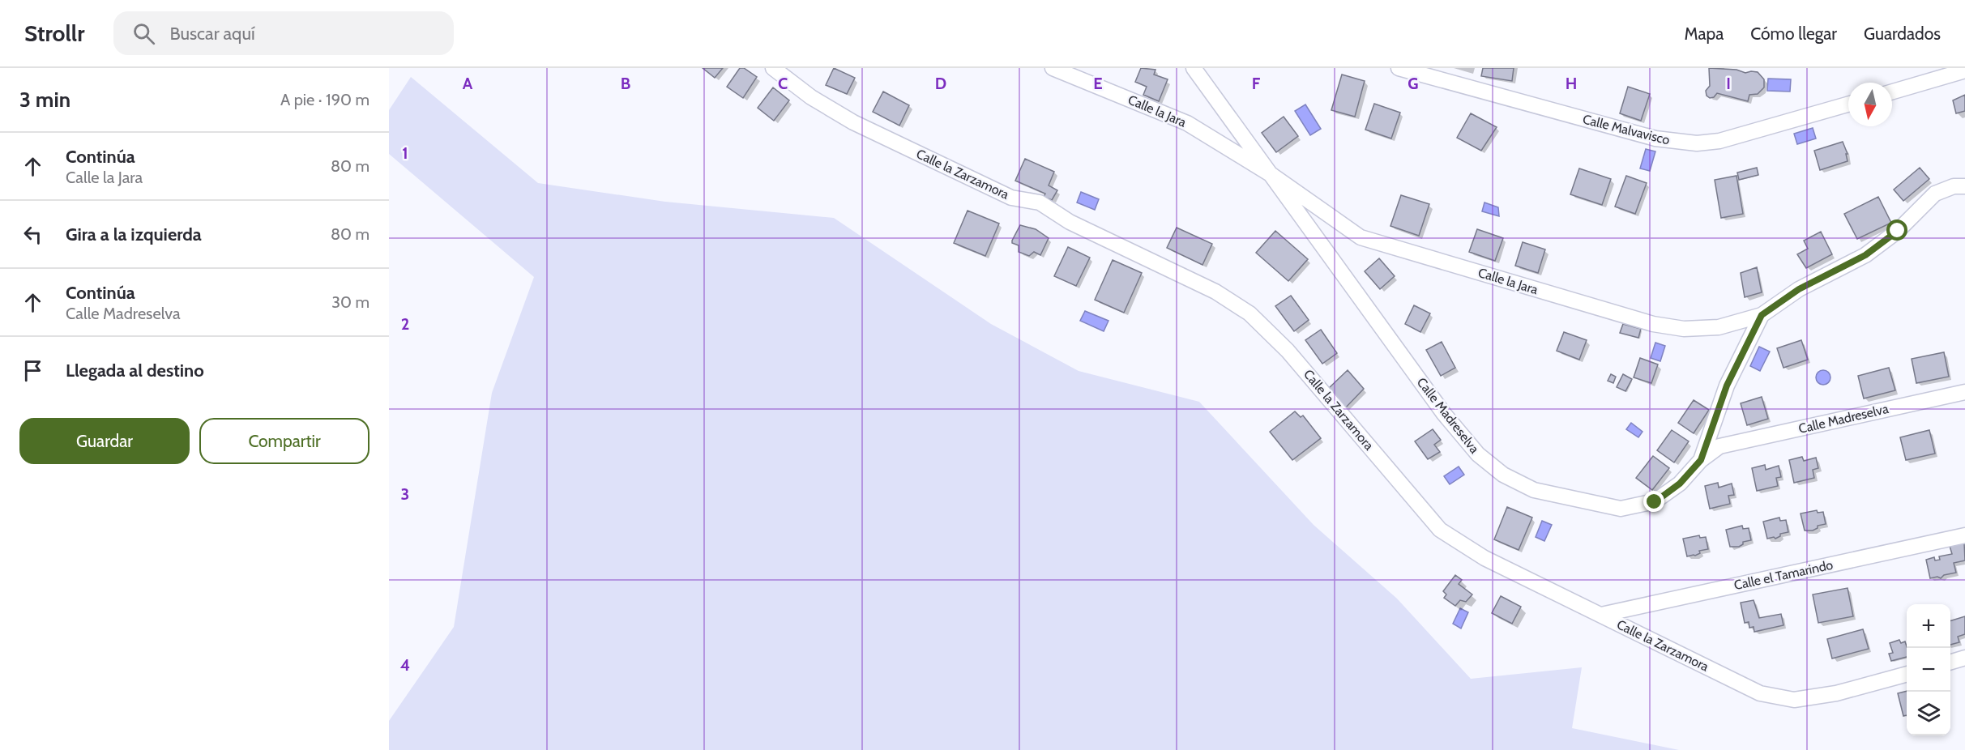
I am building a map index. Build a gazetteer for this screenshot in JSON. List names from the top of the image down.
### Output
{
  "streets": {
    "street": [
      "Calle la Jara",
      "Calle Malvavisco",
      "Calle la Zarzamora",
      "Calle Madreselva",
      "Calle el Tamarindo"
    ]
  },
  "crossings": [
    ["Calle la Jara", "Calle Madreselva"],
    ["Calle la Zarzamora", "Calle el Tamarindo"]
  ],
  "north": "bottom",
  "page": {
    "header": "Strollr",
    "search": "Buscar aquí",
    "nav": ["Mapa", "Cómo llegar", "Guardados"],
    "heading": ["3 min", "A pie · 190 m"],
    "list": [
      ["Continúa", "Calle la Jara", "80 m"],
      ["Gira a la izquierda", "80 m"],
      ["Continúa", "Calle Madreselva", "30 m"],
      "Llegada al destino"
    ],
    "buttons": ["Guardar", "Compartir"],
    "map_buttons": ["+", "−"]
  },
  "grid": {
    "columns": [
      "A",
      "B",
      "C",
      "D",
      "E",
      "F",
      "G",
      "H",
      "I"
    ],
    "rows": [
      "1",
      "2",
      "3",
      "4"
    ]
  }
}
